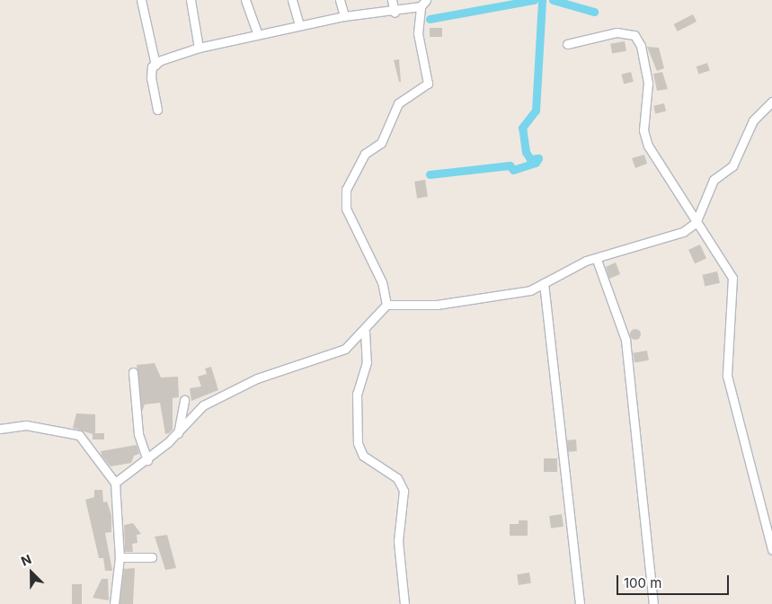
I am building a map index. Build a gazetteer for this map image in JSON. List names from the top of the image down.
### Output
{
  "scale_bar": "100 m",
  "north": "top left"
}
